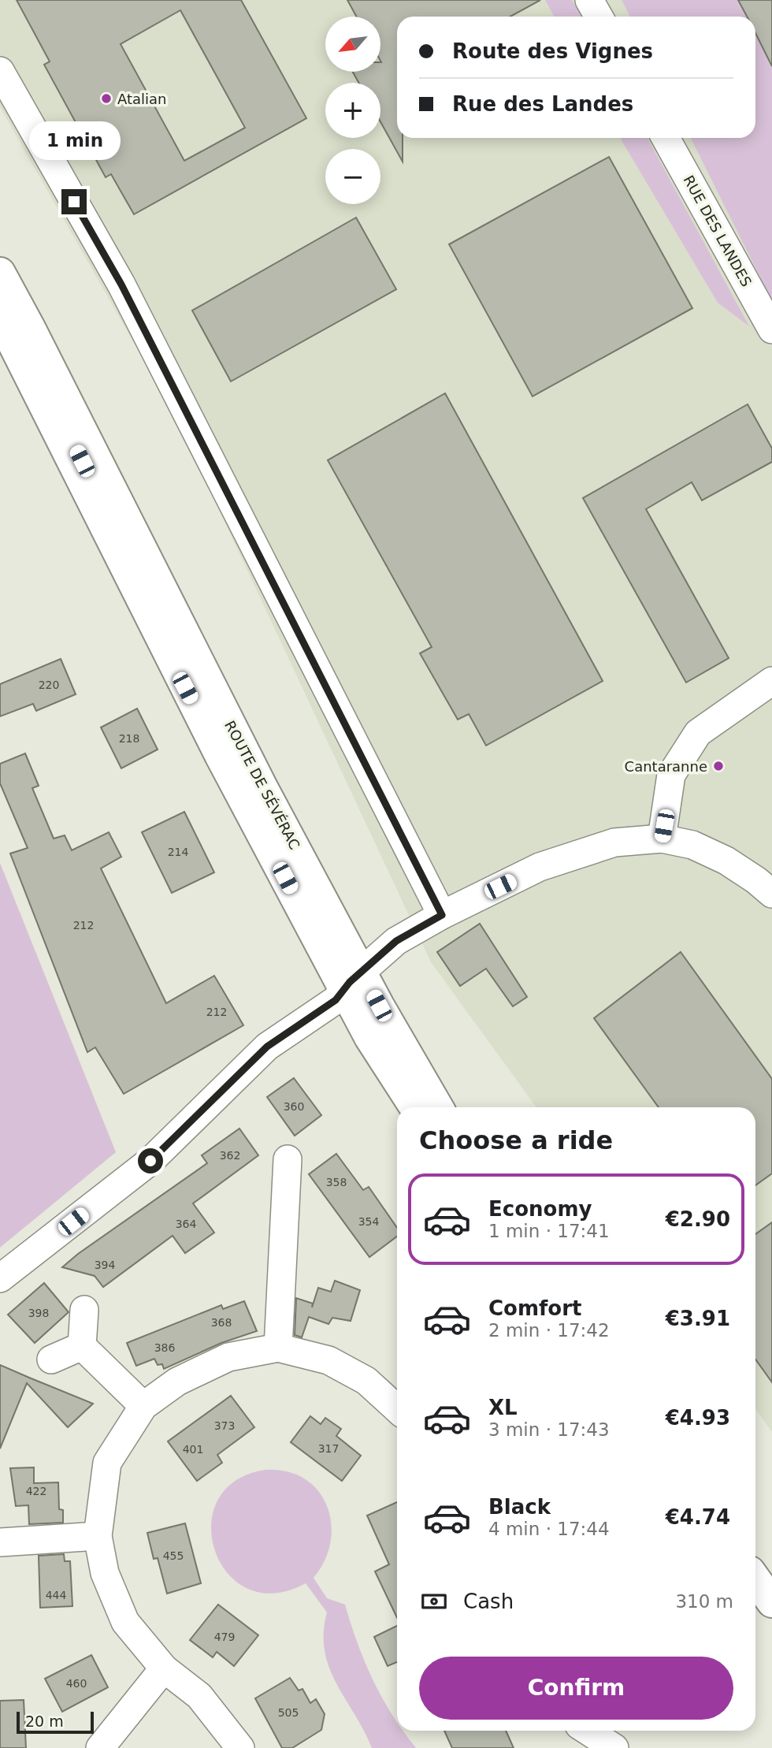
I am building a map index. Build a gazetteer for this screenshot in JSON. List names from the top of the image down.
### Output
{
  "streets": {
    "main road": ["ROUTE DE SÉVÉRAC"],
    "street": ["RUE DES LANDES"]
  },
  "places": ["Atalian", "Cantaranne"],
  "house_numbers": [
    "220",
    "218",
    "214",
    "212",
    "212",
    "360",
    "362",
    "358",
    "354",
    "364",
    "394",
    "398",
    "368",
    "386",
    "373",
    "317",
    "401",
    "422",
    "455",
    "444",
    "479",
    "460",
    "505"
  ],
  "scale_bar": "20 m",
  "north": "bottom left",
  "page": {
    "map_buttons": ["+", "−"],
    "banner": ["Route des Vignes", "Rue des Landes"],
    "bubble": "1 min",
    "heading": "Choose a ride",
    "list": [
      {
        "name": "Economy",
        "note": "1 min · 17:41",
        "value": "€2.90"
      },
      {
        "name": "Comfort",
        "note": "2 min · 17:42",
        "value": "€3.91"
      },
      {
        "name": "XL",
        "note": "3 min · 17:43",
        "value": "€4.93"
      },
      {
        "name": "Black",
        "note": "4 min · 17:44",
        "value": "€4.74"
      }
    ],
    "pay": ["Cash", "310 m"],
    "buttons": "Confirm",
    "scale": "20 m"
  }
}
